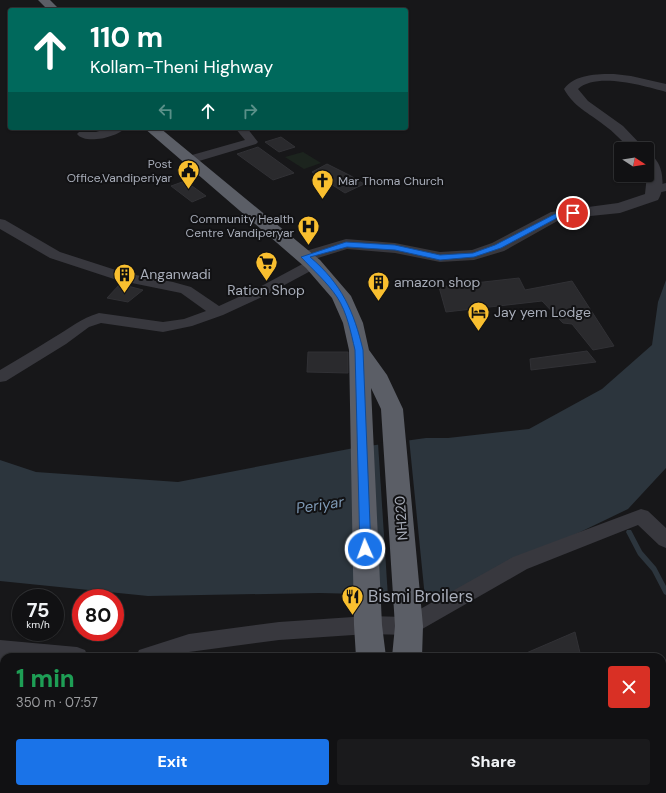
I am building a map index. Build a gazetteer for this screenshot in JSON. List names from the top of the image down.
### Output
{
  "streets": {
    "highway": ["NH220"]
  },
  "water": ["Periyar"],
  "places": {
    "public building": ["Post Office,Vandiperiyar"],
    "church": ["Mar Thoma Church"],
    "hospital": ["Community Health Centre Vandiperyar"],
    "supermarket": ["Ration Shop"],
    "building": ["Anganwadi", "amazon shop"],
    "hotel": ["Jay yem Lodge"],
    "restaurant": ["Bismi Broilers"]
  },
  "north": "right",
  "page": {
    "turn": ["110 m", "Kollam-Theni Highway"],
    "speed": "75 km/h",
    "limit": "80",
    "heading": ["1 min", "350 m · 07:57"],
    "buttons": ["Exit", "Share"]
  }
}
